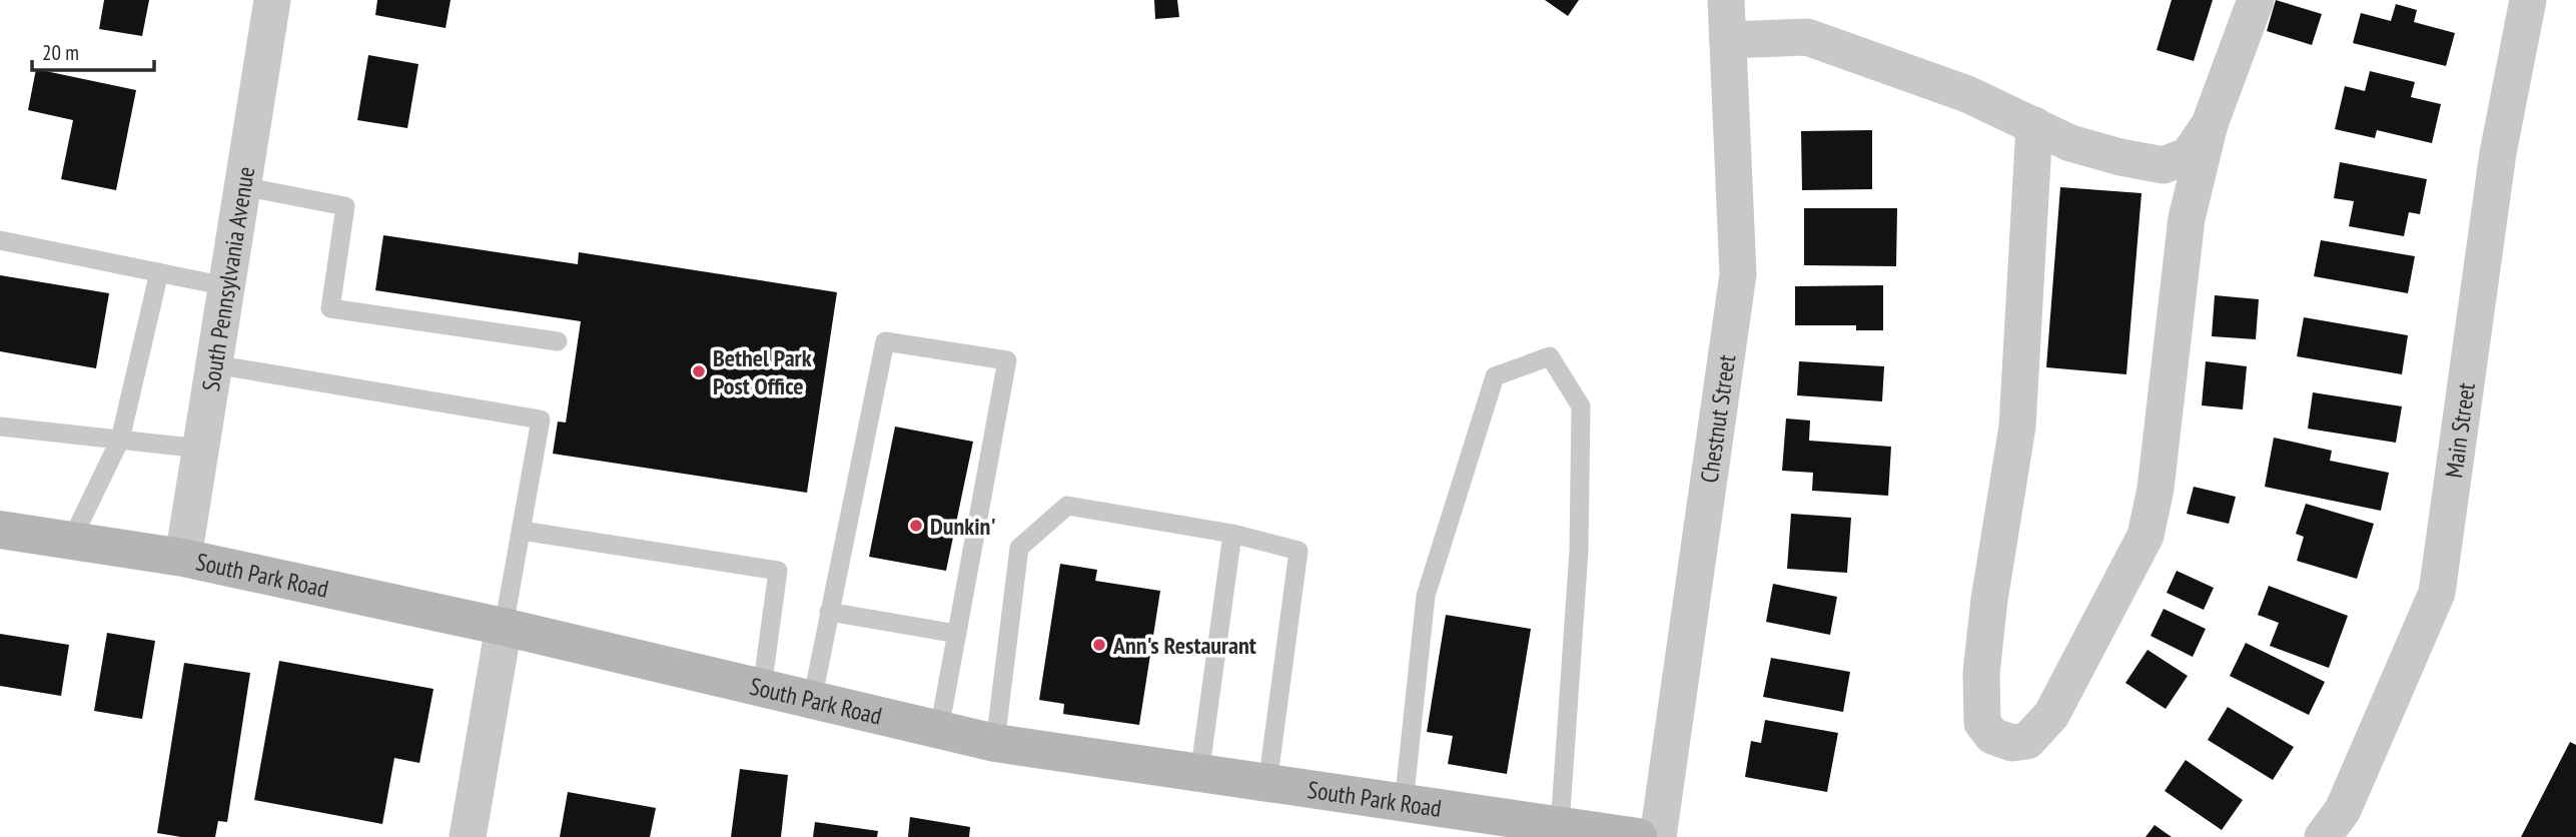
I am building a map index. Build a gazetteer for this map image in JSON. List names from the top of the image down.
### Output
{
  "streets": {
    "main road": ["South Park Road"],
    "street": ["South Pennsylvania Avenue", "Chestnut Street", "Main Street"]
  },
  "crossings": [
    ["South Pennsylvania Avenue", "South Park Road"]
  ],
  "places": ["Bethel Park Post Office", "Dunkin'", "Ann's Restaurant"],
  "scale_bar": "20 m"
}
